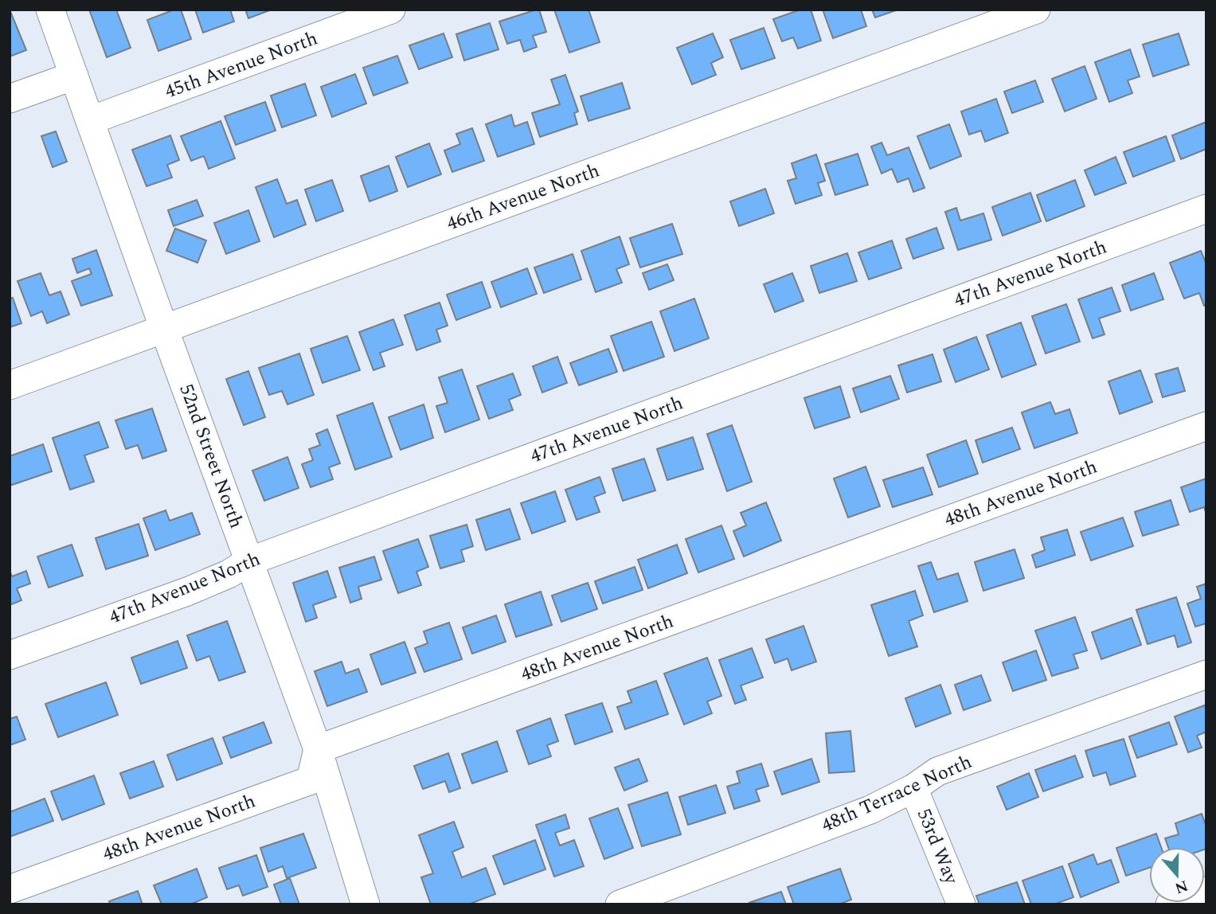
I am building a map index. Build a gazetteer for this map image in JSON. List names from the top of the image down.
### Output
{
  "streets": {
    "street": [
      "45th Avenue North",
      "46th Avenue North",
      "47th Avenue North",
      "52nd Street North",
      "48th Avenue North",
      "48th Terrace North",
      "53rd Way"
    ]
  },
  "crossings": [
    ["45th Avenue North", "52nd Street North"],
    ["46th Avenue North", "52nd Street North"],
    ["47th Avenue North", "52nd Street North"],
    ["52nd Street North", "48th Avenue North"],
    ["48th Terrace North", "53rd Way"]
  ],
  "north": "bottom"
}
